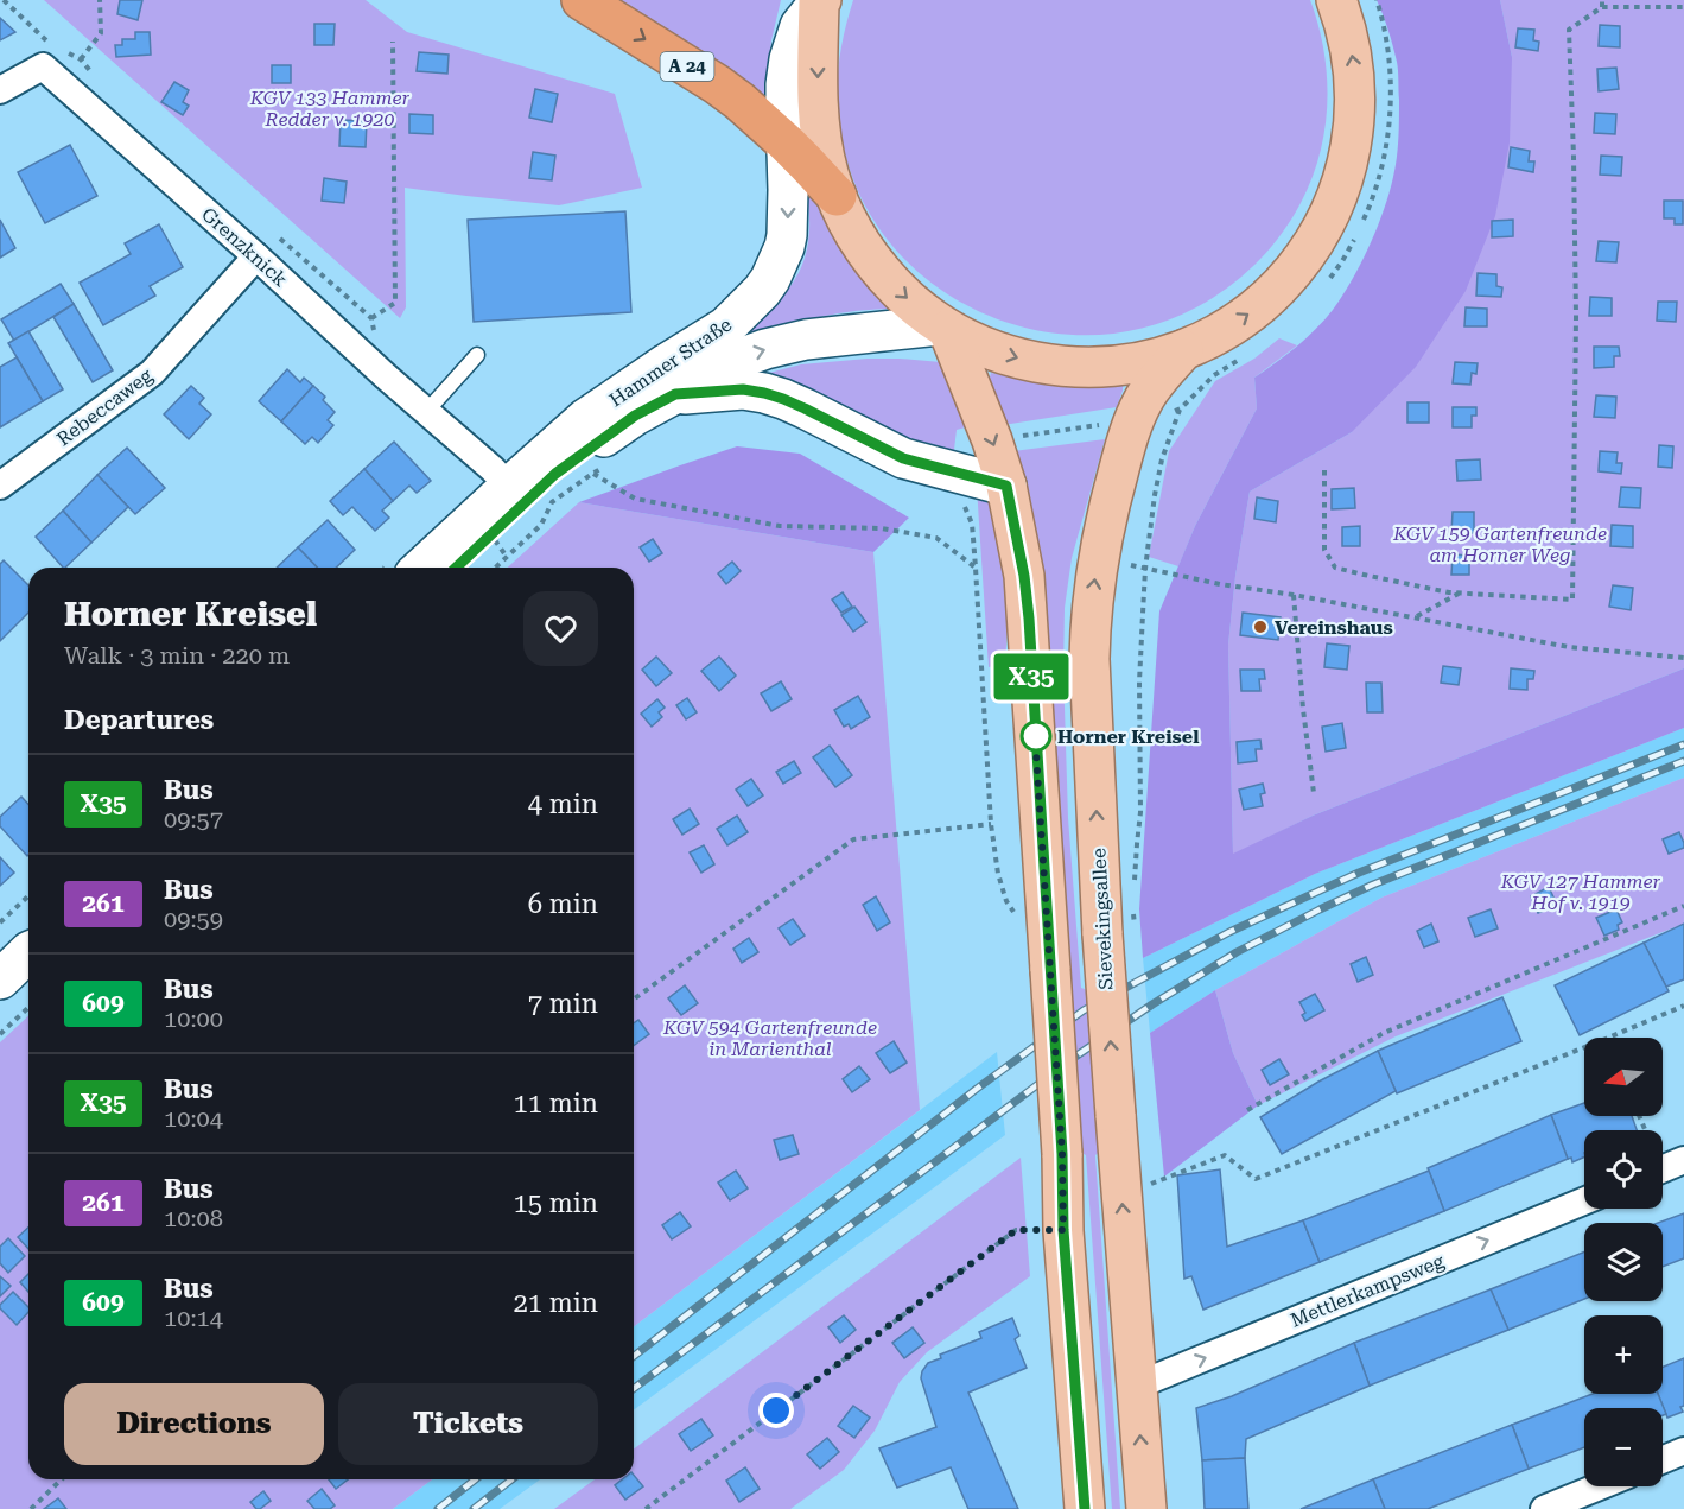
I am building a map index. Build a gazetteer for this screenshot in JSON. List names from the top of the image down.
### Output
{
  "streets": {
    "highway": ["A 24"],
    "main road": ["Hammer Straße", "Sievekingsallee"],
    "street": ["Grenzknick", "Rebeccaweg", "Mettlerkampsweg"]
  },
  "crossings": [
    ["A 24", "Hammer Straße"],
    ["Grenzknick", "Hammer Straße"],
    ["Grenzknick", "Rebeccaweg"],
    ["Hammer Straße", "Sievekingsallee"],
    ["Sievekingsallee", "Mettlerkampsweg"]
  ],
  "one_way": ["Mettlerkampsweg"],
  "parks": [
    "KGV 133 Hammer Redder v. 1920",
    "KGV 159 Gartenfreunde am Horner Weg",
    "KGV 127 Hammer Hof v. 1919",
    "KGV 594 Gartenfreunde in Marienthal"
  ],
  "places": ["Vereinshaus", "Horner Kreisel"],
  "lines": ["bus line X35"],
  "north": "left",
  "page": {
    "on_map": "X35",
    "heading": [
      ["Horner Kreisel", "Walk · 3 min · 220 m"],
      "Departures"
    ],
    "list": [
      {
        "mark": "X35",
        "name": "Bus",
        "note": "09:57",
        "value": "4 min"
      },
      {
        "mark": "261",
        "name": "Bus",
        "note": "09:59",
        "value": "6 min"
      },
      {
        "mark": "609",
        "name": "Bus",
        "note": "10:00",
        "value": "7 min"
      },
      {
        "mark": "X35",
        "name": "Bus",
        "note": "10:04",
        "value": "11 min"
      },
      {
        "mark": "261",
        "name": "Bus",
        "note": "10:08",
        "value": "15 min"
      },
      {
        "mark": "609",
        "name": "Bus",
        "note": "10:14",
        "value": "21 min"
      }
    ],
    "map_buttons": ["+", "−"],
    "buttons": ["Directions", "Tickets"]
  }
}
